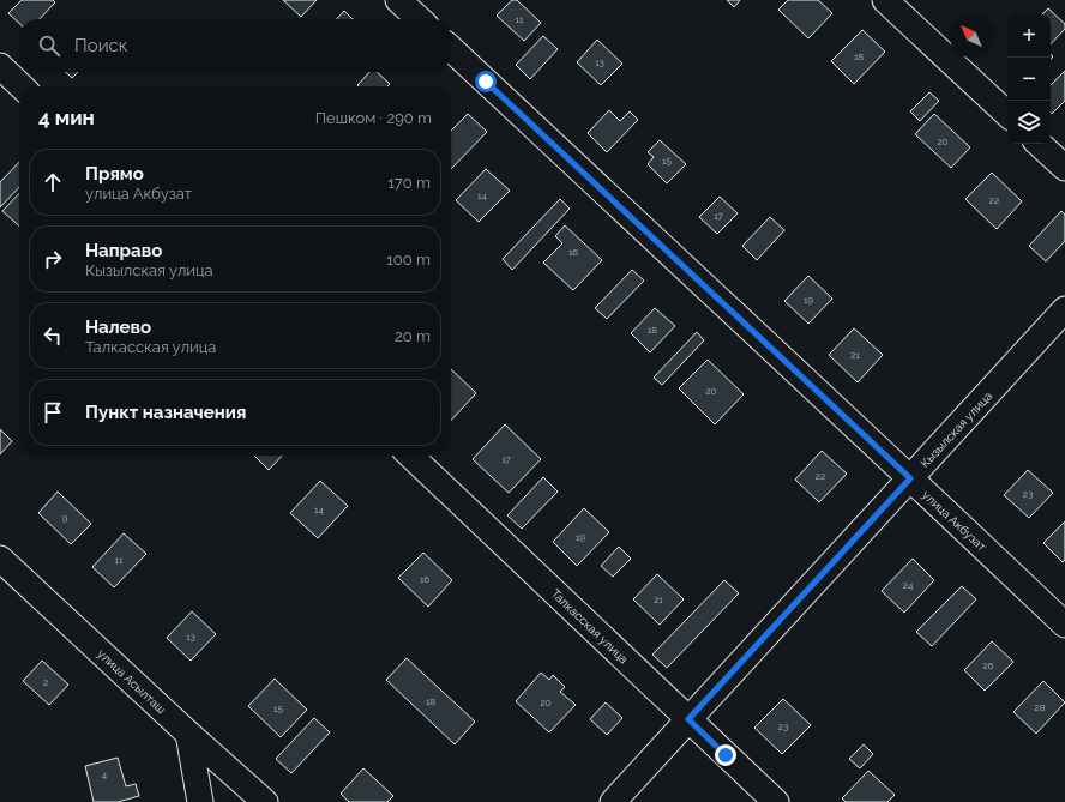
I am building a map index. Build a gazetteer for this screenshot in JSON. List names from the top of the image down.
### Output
{
  "streets": {
    "street": [
      "Кызылская улица",
      "улица Акбузат",
      "Талкасская улица",
      "улица Асылташ"
    ]
  },
  "crossings": [
    ["Кызылская улица", "улица Акбузат"],
    ["Кызылская улица", "Талкасская улица"]
  ],
  "house_numbers": [
    "11",
    "18",
    "13",
    "20",
    "15",
    "14",
    "22",
    "17",
    "16",
    "19",
    "18",
    "21",
    "20",
    "17",
    "22",
    "23",
    "14",
    "9",
    "19",
    "11",
    "16",
    "24",
    "21",
    "13",
    "26",
    "2",
    "18",
    "20",
    "28",
    "15",
    "23",
    "4"
  ],
  "north": "top left",
  "page": {
    "map_buttons": ["+", "−"],
    "search": "Поиск",
    "heading": ["4 мин", "Пешком · 290 m"],
    "list": [
      ["Прямо", "улица Акбузат", "170 m"],
      ["Направо", "Кызылская улица", "100 m"],
      ["Налево", "Талкасская улица", "20 m"],
      "Пункт назначения"
    ]
  }
}
